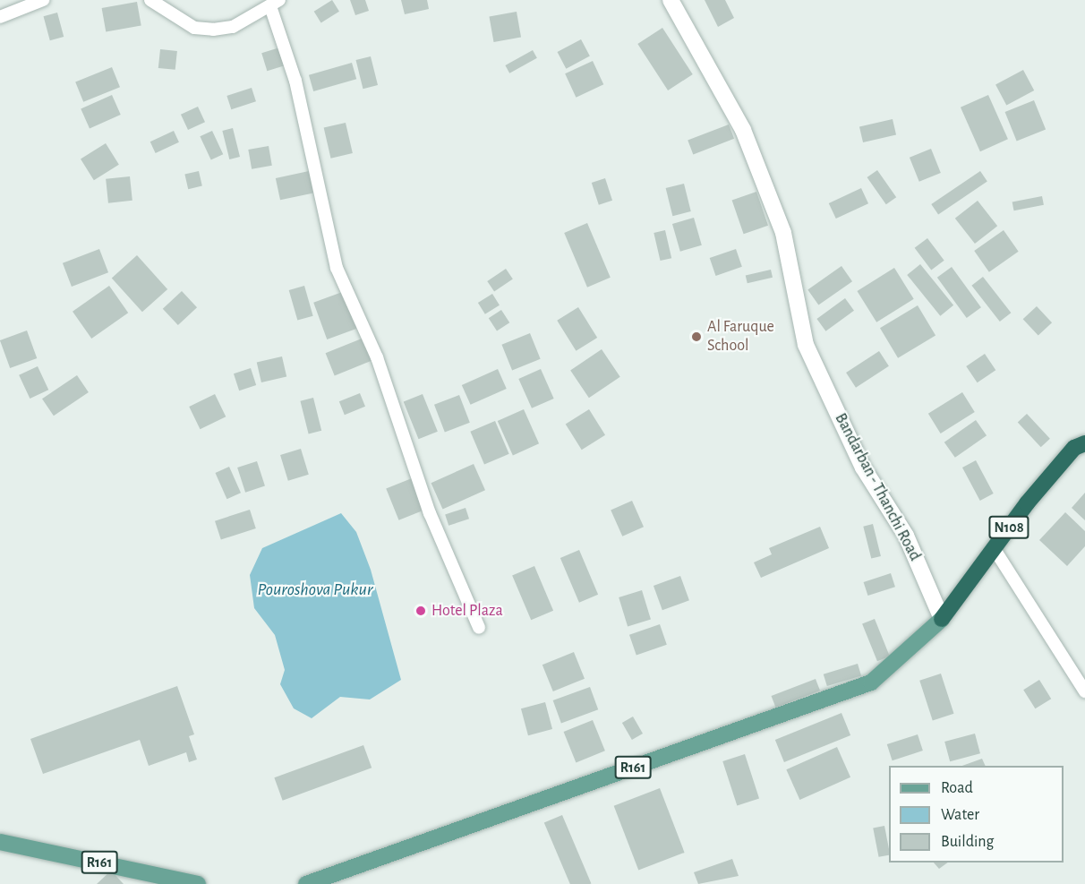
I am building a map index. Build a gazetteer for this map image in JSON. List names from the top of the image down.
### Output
{
  "streets": {
    "highway": ["N108"],
    "main road": ["Bandarban - Thanchi Road", "R161"]
  },
  "crossings": [
    ["Bandarban - Thanchi Road", "N108"],
    ["Bandarban - Thanchi Road", "R161"],
    ["N108", "R161"]
  ],
  "water": ["Pouroshova Pukur"],
  "places": ["Al Faruque School", "Hotel Plaza"],
  "legend": ["Road", "Water", "Building"]
}
